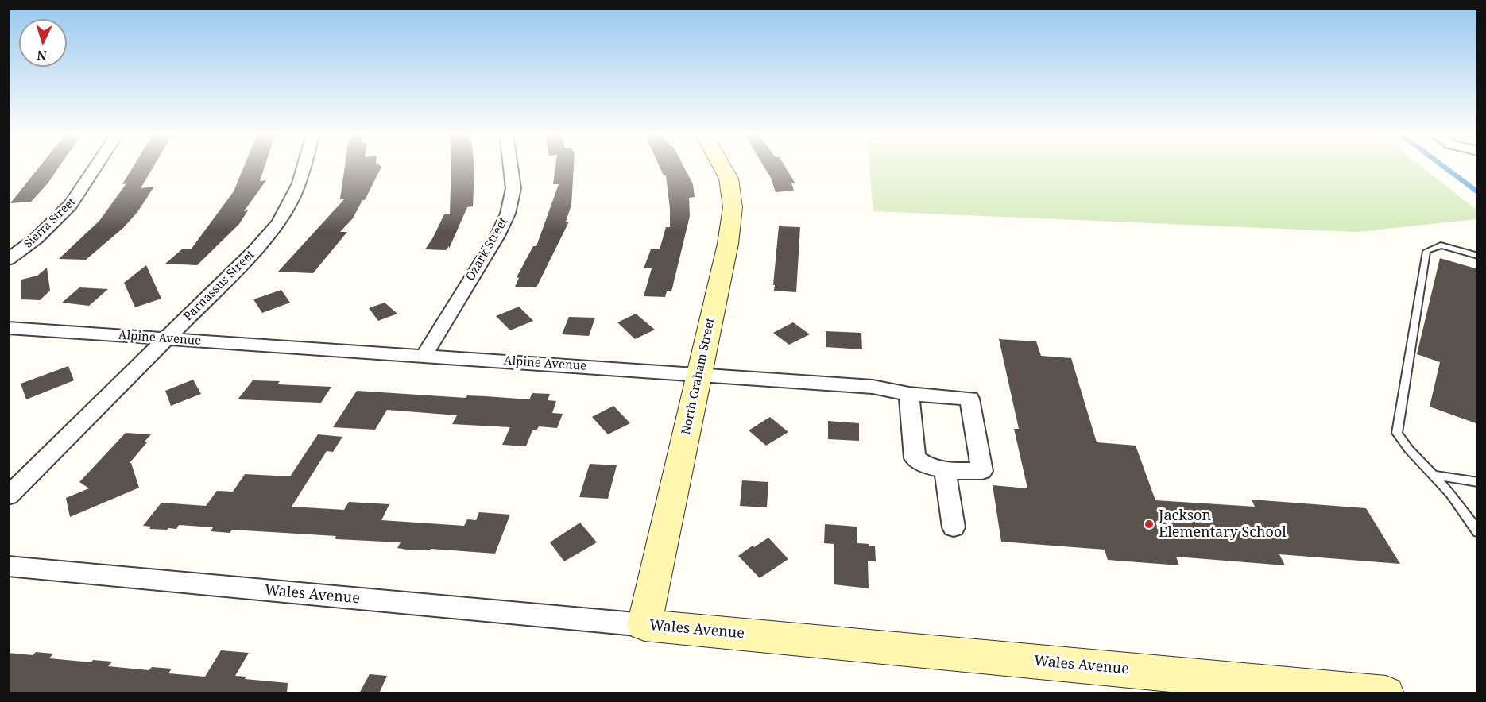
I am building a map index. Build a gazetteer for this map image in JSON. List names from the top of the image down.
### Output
{
  "streets": {
    "main road": ["North Graham Street", "Wales Avenue"],
    "street": [
      "Sierra Street",
      "Ozark Street",
      "Parnassus Street",
      "Alpine Avenue"
    ]
  },
  "crossings": [
    ["Ozark Street", "Alpine Avenue"],
    ["Parnassus Street", "Alpine Avenue"],
    ["Alpine Avenue", "North Graham Street"],
    ["North Graham Street", "Wales Avenue"]
  ],
  "places": ["Jackson Elementary School"],
  "north": "bottom"
}
